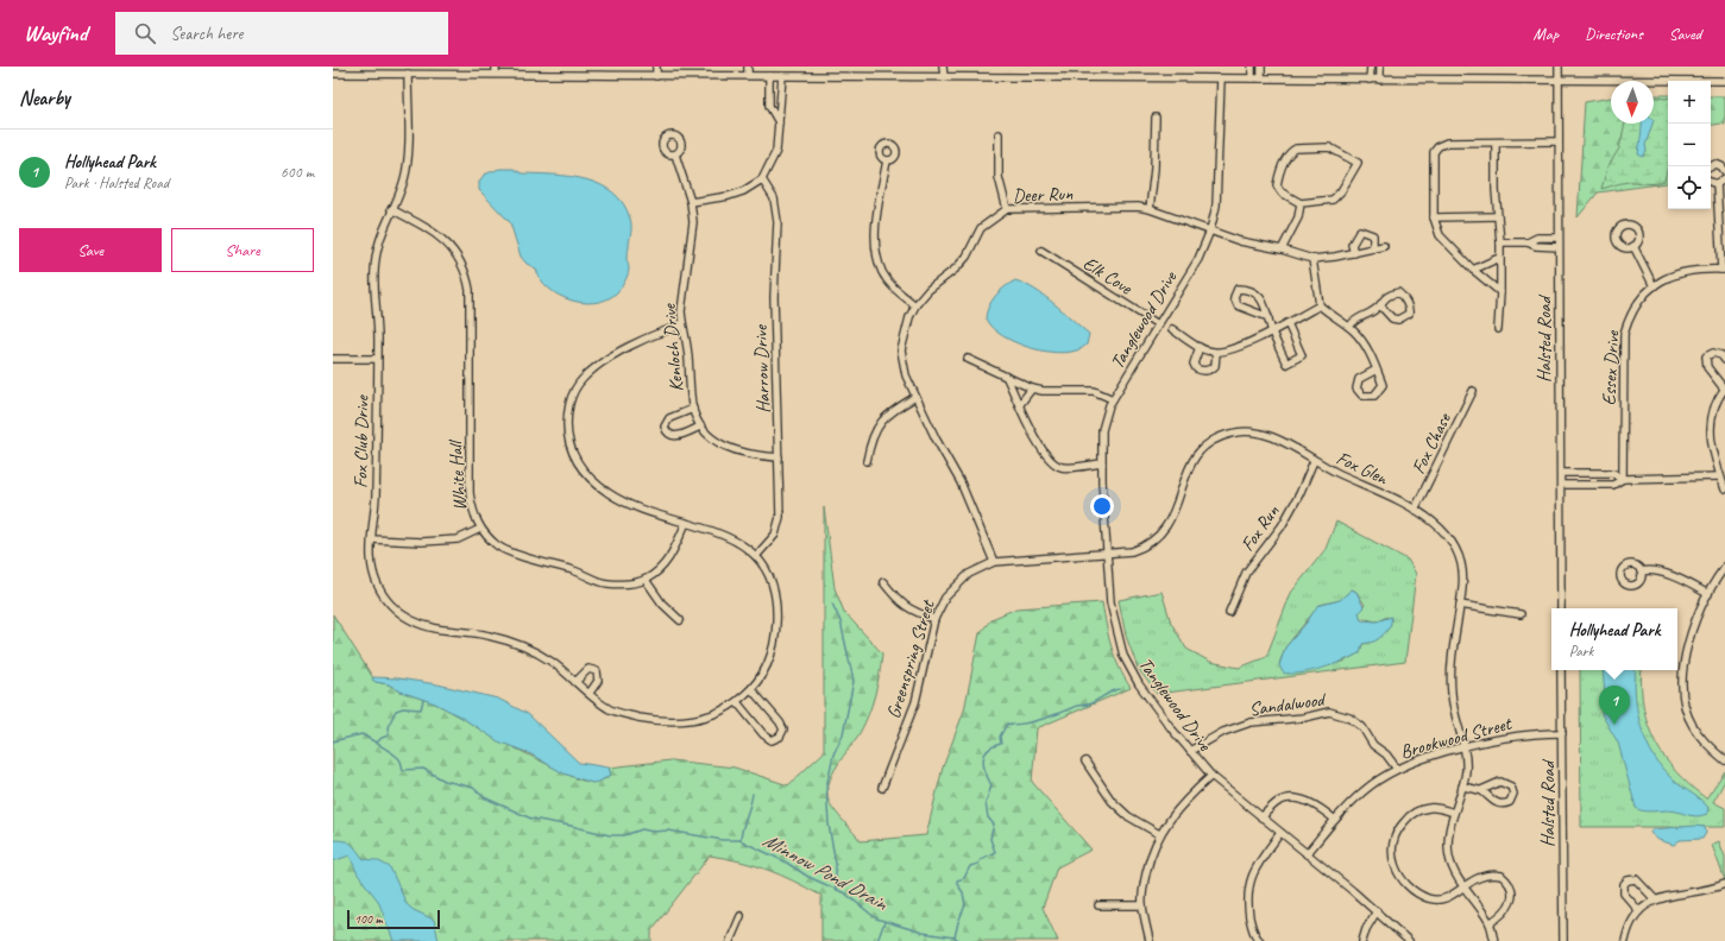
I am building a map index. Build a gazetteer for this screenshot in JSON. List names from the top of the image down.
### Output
{
  "streets": {
    "street": [
      "Deer Run",
      "Elk Cove",
      "Tanglewood Drive",
      "Halsted Road",
      "Kenloch Drive",
      "Essex Drive",
      "Harrow Drive",
      "Fox Club Drive",
      "Fox Chase",
      "Fox Glen",
      "White Hall",
      "Fox Run",
      "Greenspring Street",
      "Sandalwood",
      "Brookwood Street"
    ]
  },
  "crossings": [
    ["Deer Run", "Tanglewood Drive"],
    ["Deer Run", "Greenspring Street"],
    ["Elk Cove", "Tanglewood Drive"],
    ["Tanglewood Drive", "Fox Glen"],
    ["Tanglewood Drive", "Greenspring Street"],
    ["Tanglewood Drive", "Sandalwood"],
    ["Tanglewood Drive", "Brookwood Street"],
    ["Halsted Road", "Brookwood Street"],
    ["Kenloch Drive", "Harrow Drive"],
    ["Kenloch Drive", "Fox Club Drive"],
    ["Harrow Drive", "Fox Club Drive"],
    ["Fox Club Drive", "White Hall"],
    ["Fox Chase", "Fox Glen"],
    ["Fox Glen", "Fox Run"],
    ["Fox Glen", "Greenspring Street"],
    ["Fox Glen", "Brookwood Street"],
    ["Sandalwood", "Brookwood Street"]
  ],
  "water": ["Minnow Pond Drain"],
  "scale_bar": "100 m",
  "north": "bottom",
  "page": {
    "header": "Wayfind",
    "search": "Search here",
    "nav": ["Map", "Directions", "Saved"],
    "heading": "Nearby",
    "map_buttons": ["+", "−"],
    "list": [
      {
        "mark": "1",
        "name": "Hollyhead Park",
        "note": "Park · Halsted Road",
        "value": "600 m"
      }
    ],
    "buttons": ["Save", "Share"],
    "popup": ["Hollyhead Park", "Park"],
    "pins": "1",
    "scale": "100 m"
  }
}
